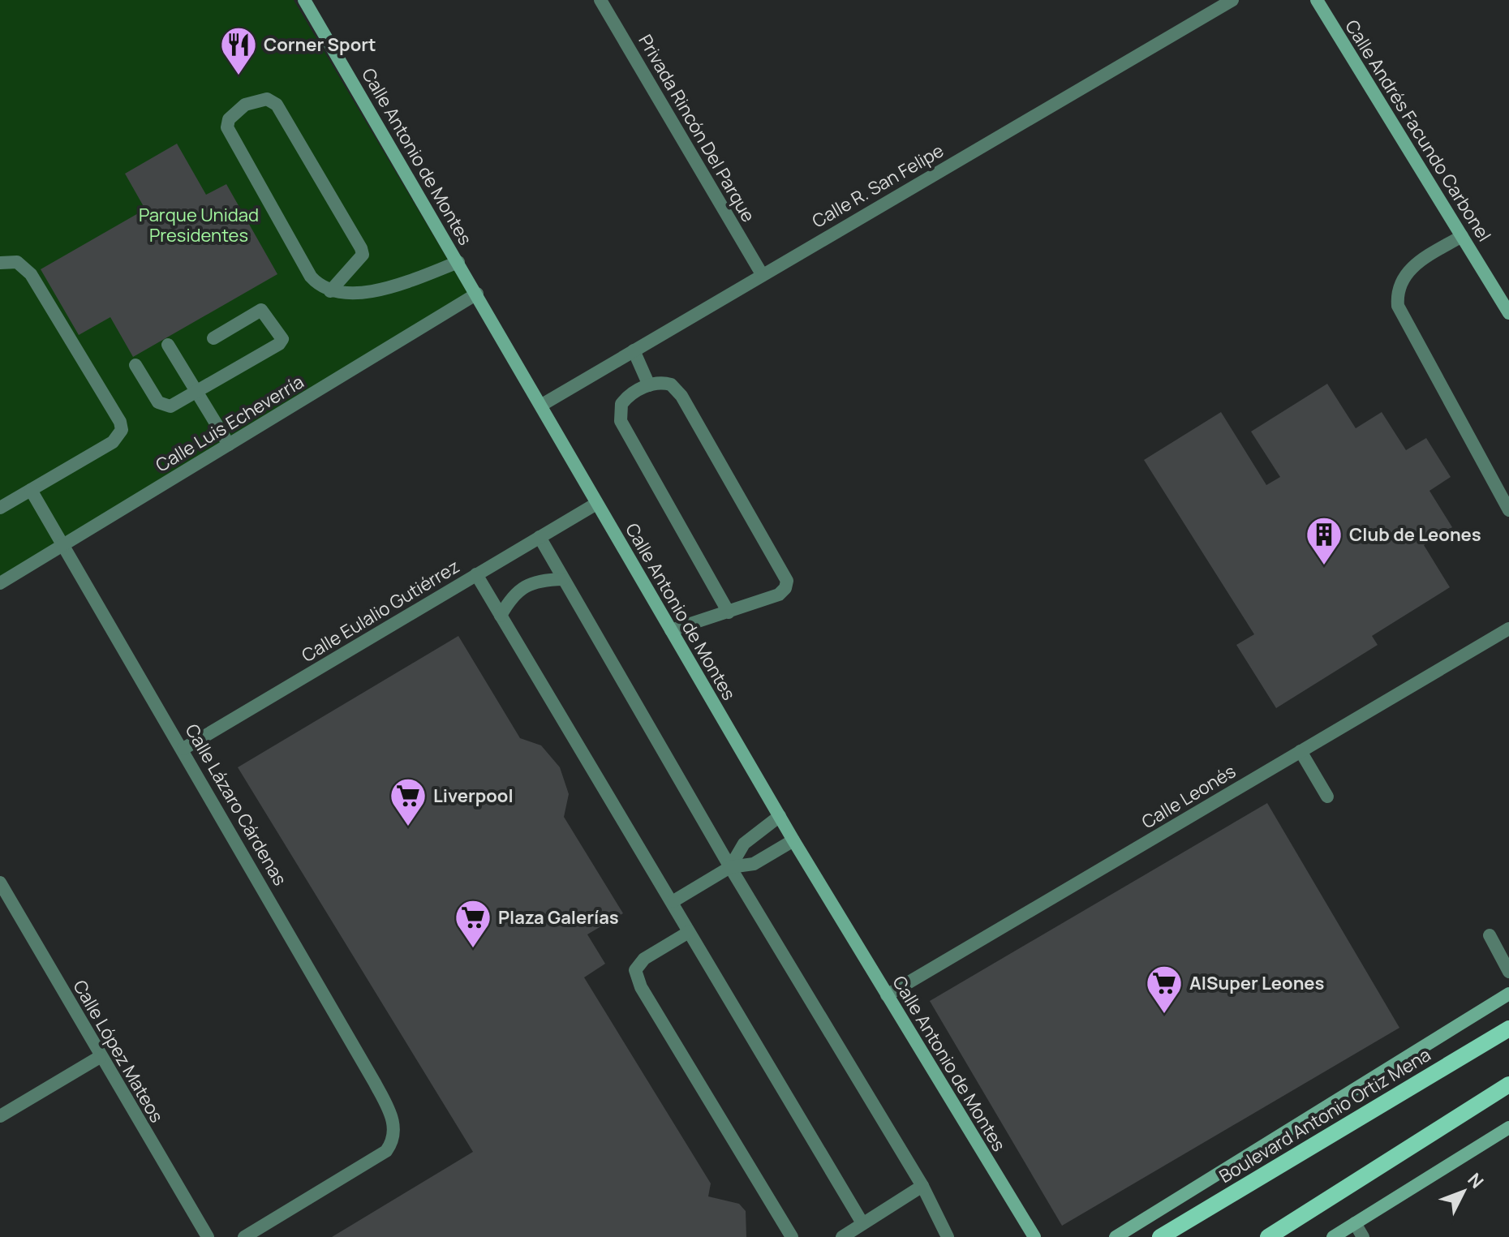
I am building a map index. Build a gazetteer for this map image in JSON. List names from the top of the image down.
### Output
{
  "streets": {
    "main road": ["Calle Andrés Facundo Carbonel", "Calle Antonio de Montes", "Boulevard Antonio Ortiz Mena"],
    "street": [
      "Privada Rincón Del Parque",
      "Calle R. San Felipe",
      "Calle Luis Echeverría",
      "Calle Eulalio Gutiérrez",
      "Calle Leonés",
      "Calle Lázaro Cárdenas",
      "Calle López Mateos"
    ]
  },
  "crossings": [
    ["Privada Rincón Del Parque", "Calle R. San Felipe"],
    ["Calle Antonio de Montes", "Calle R. San Felipe"],
    ["Calle Antonio de Montes", "Calle Luis Echeverría"],
    ["Calle Antonio de Montes", "Calle Eulalio Gutiérrez"],
    ["Calle Antonio de Montes", "Calle Leonés"],
    ["Calle Luis Echeverría", "Calle Lázaro Cárdenas"],
    ["Calle Eulalio Gutiérrez", "Calle Lázaro Cárdenas"]
  ],
  "parks": ["Parque Unidad Presidentes"],
  "places": {
    "restaurant": ["Corner Sport"],
    "building": ["Club de Leones"],
    "supermarket": ["Liverpool", "Plaza Galerías", "AlSuper Leones"]
  },
  "north": "top right"
}
